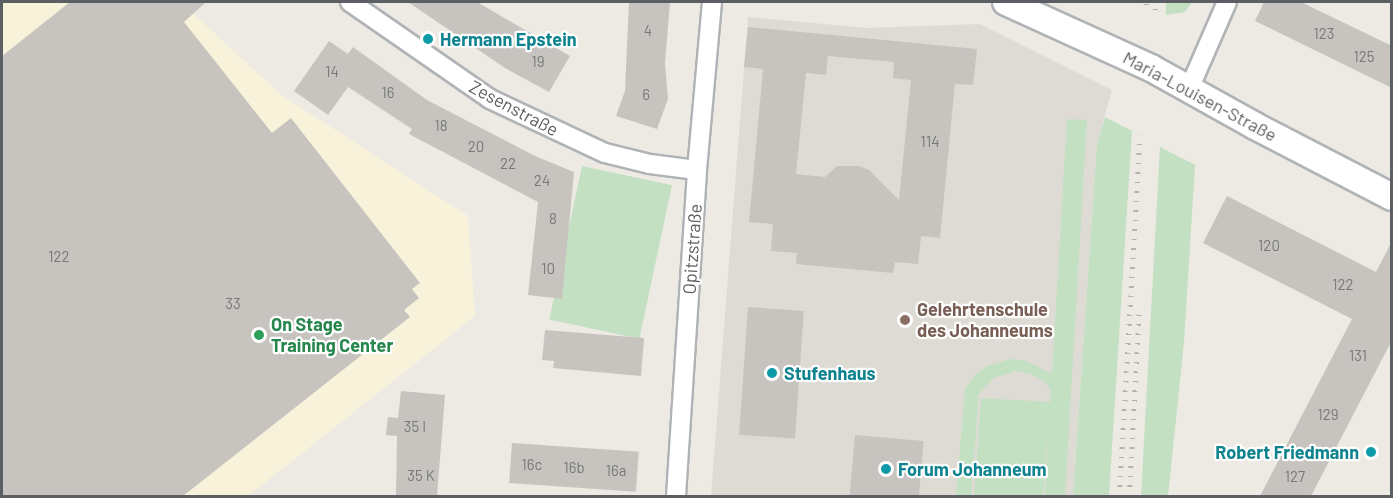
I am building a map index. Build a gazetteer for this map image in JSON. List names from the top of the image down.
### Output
{
  "streets": {
    "main road": ["Maria-Louisen-Straße"],
    "street": ["Zesenstraße", "Opitzstraße"]
  },
  "crossings": [
    ["Zesenstraße", "Opitzstraße"]
  ],
  "places": [
    "Hermann Epstein",
    "Gelehrtenschule des Johanneums",
    "On Stage Training Center",
    "Stufenhaus",
    "Robert Friedmann",
    "Forum Johanneum"
  ],
  "house_numbers": [
    "4",
    "123",
    "125",
    "19",
    "14",
    "16",
    "6",
    "18",
    "114",
    "20",
    "22",
    "24",
    "8",
    "120",
    "122",
    "10",
    "122",
    "33",
    "131",
    "129",
    "35 I",
    "16c",
    "16b",
    "16a",
    "35 K",
    "127"
  ]
}
